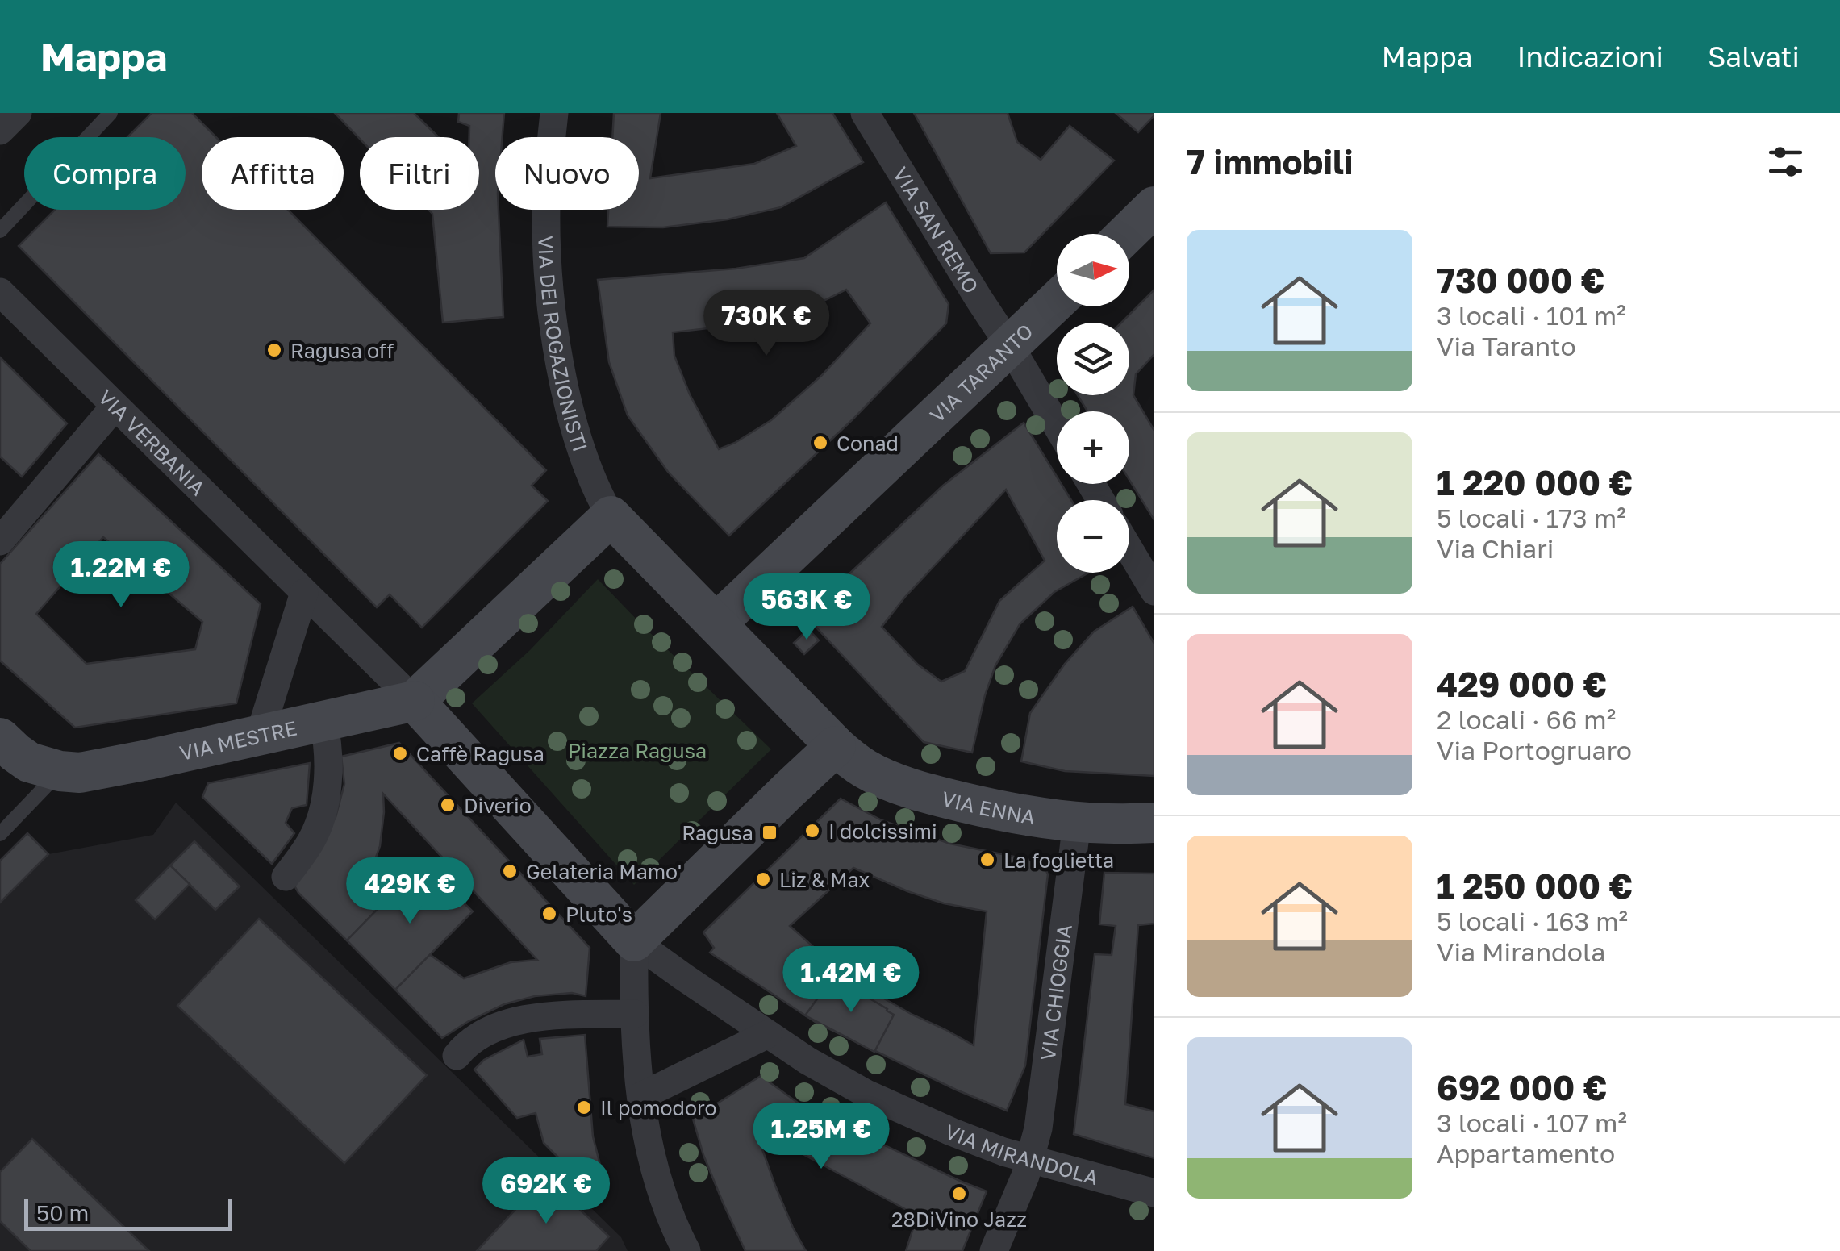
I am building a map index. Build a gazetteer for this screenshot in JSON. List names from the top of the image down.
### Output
{
  "streets": {
    "main road": ["VIA TARANTO", "VIA MESTRE", "VIA ENNA"],
    "street": [
      "VIA SAN REMO",
      "VIA DEI ROGAZIONISTI",
      "VIA VERBANIA",
      "VIA CHIOGGIA",
      "VIA MIRANDOLA"
    ]
  },
  "crossings": [
    ["VIA SAN REMO", "VIA TARANTO"],
    ["VIA VERBANIA", "VIA MESTRE"],
    ["VIA ENNA", "VIA CHIOGGIA"],
    ["VIA CHIOGGIA", "VIA MIRANDOLA"]
  ],
  "parks": ["Piazza Ragusa"],
  "places": {
    "other": [
      "Ragusa off",
      "Conad",
      "Caffè Ragusa",
      "Diverio",
      "I dolcissimi",
      "La foglietta",
      "Gelateria Mamo'",
      "Liz & Max",
      "Pluto's",
      "Il pomodoro",
      "28DiVino Jazz"
    ],
    "transit": ["Ragusa"]
  },
  "scale_bar": "50 m",
  "north": "right",
  "page": {
    "header": "Mappa",
    "nav": ["Mappa", "Indicazioni", "Salvati"],
    "heading": "7 immobili",
    "chip": [
      "Compra",
      "Affitta",
      "Filtri",
      "Nuovo"
    ],
    "list": [
      {
        "name": "730 000 €",
        "note": "3 locali · 101 m² · Via Taranto"
      },
      {
        "name": "1 220 000 €",
        "note": "5 locali · 173 m² · Via Chiari"
      },
      {
        "name": "429 000 €",
        "note": "2 locali · 66 m² · Via Portogruaro"
      },
      {
        "name": "1 250 000 €",
        "note": "5 locali · 163 m² · Via Mirandola"
      },
      {
        "name": "692 000 €",
        "note": "3 locali · 107 m² · Appartamento"
      }
    ],
    "map_buttons": ["+", "−"],
    "price": [
      "730K €",
      "1.22M €",
      "563K €",
      "429K €",
      "1.42M €",
      "1.25M €",
      "692K €"
    ],
    "scale": "50 m"
  }
}
